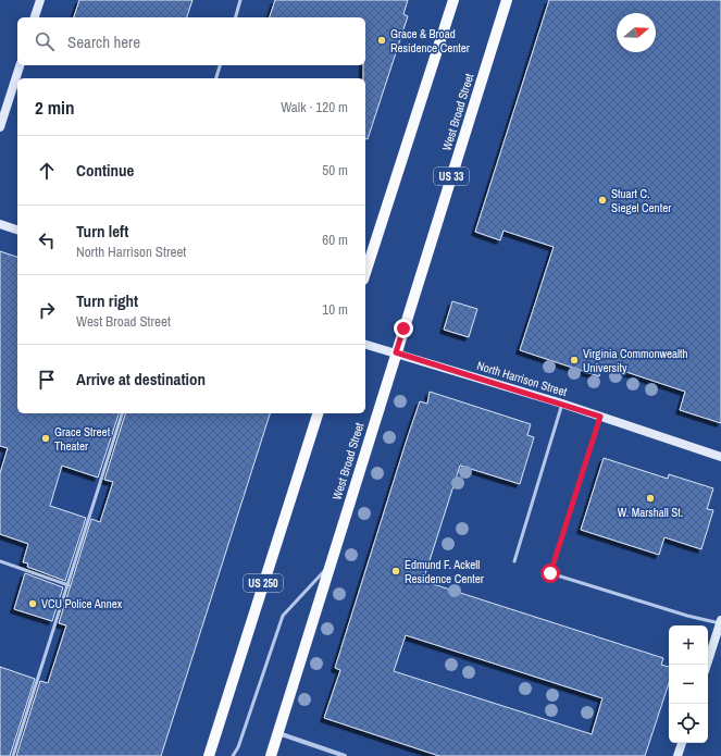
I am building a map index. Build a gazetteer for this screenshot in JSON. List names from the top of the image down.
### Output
{
  "streets": {
    "main road": [
      "West Broad Street",
      "US 33",
      "North Harrison Street",
      "US 250"
    ]
  },
  "crossings": [
    ["West Broad Street", "North Harrison Street"]
  ],
  "places": [
    "Grace & Broad Residence Center",
    "Stuart C. Siegel Center",
    "Virginia Commonwealth University",
    "Grace Street Theater",
    "W. Marshall St.",
    "Edmund F. Ackell Residence Center",
    "VCU Police Annex"
  ],
  "north": "right",
  "page": {
    "search": "Search here",
    "heading": ["2 min", "Walk · 120 m"],
    "list": [
      ["Continue", "50 m"],
      ["Turn left", "North Harrison Street", "60 m"],
      ["Turn right", "West Broad Street", "10 m"],
      "Arrive at destination"
    ],
    "map_buttons": ["+", "−"]
  }
}
